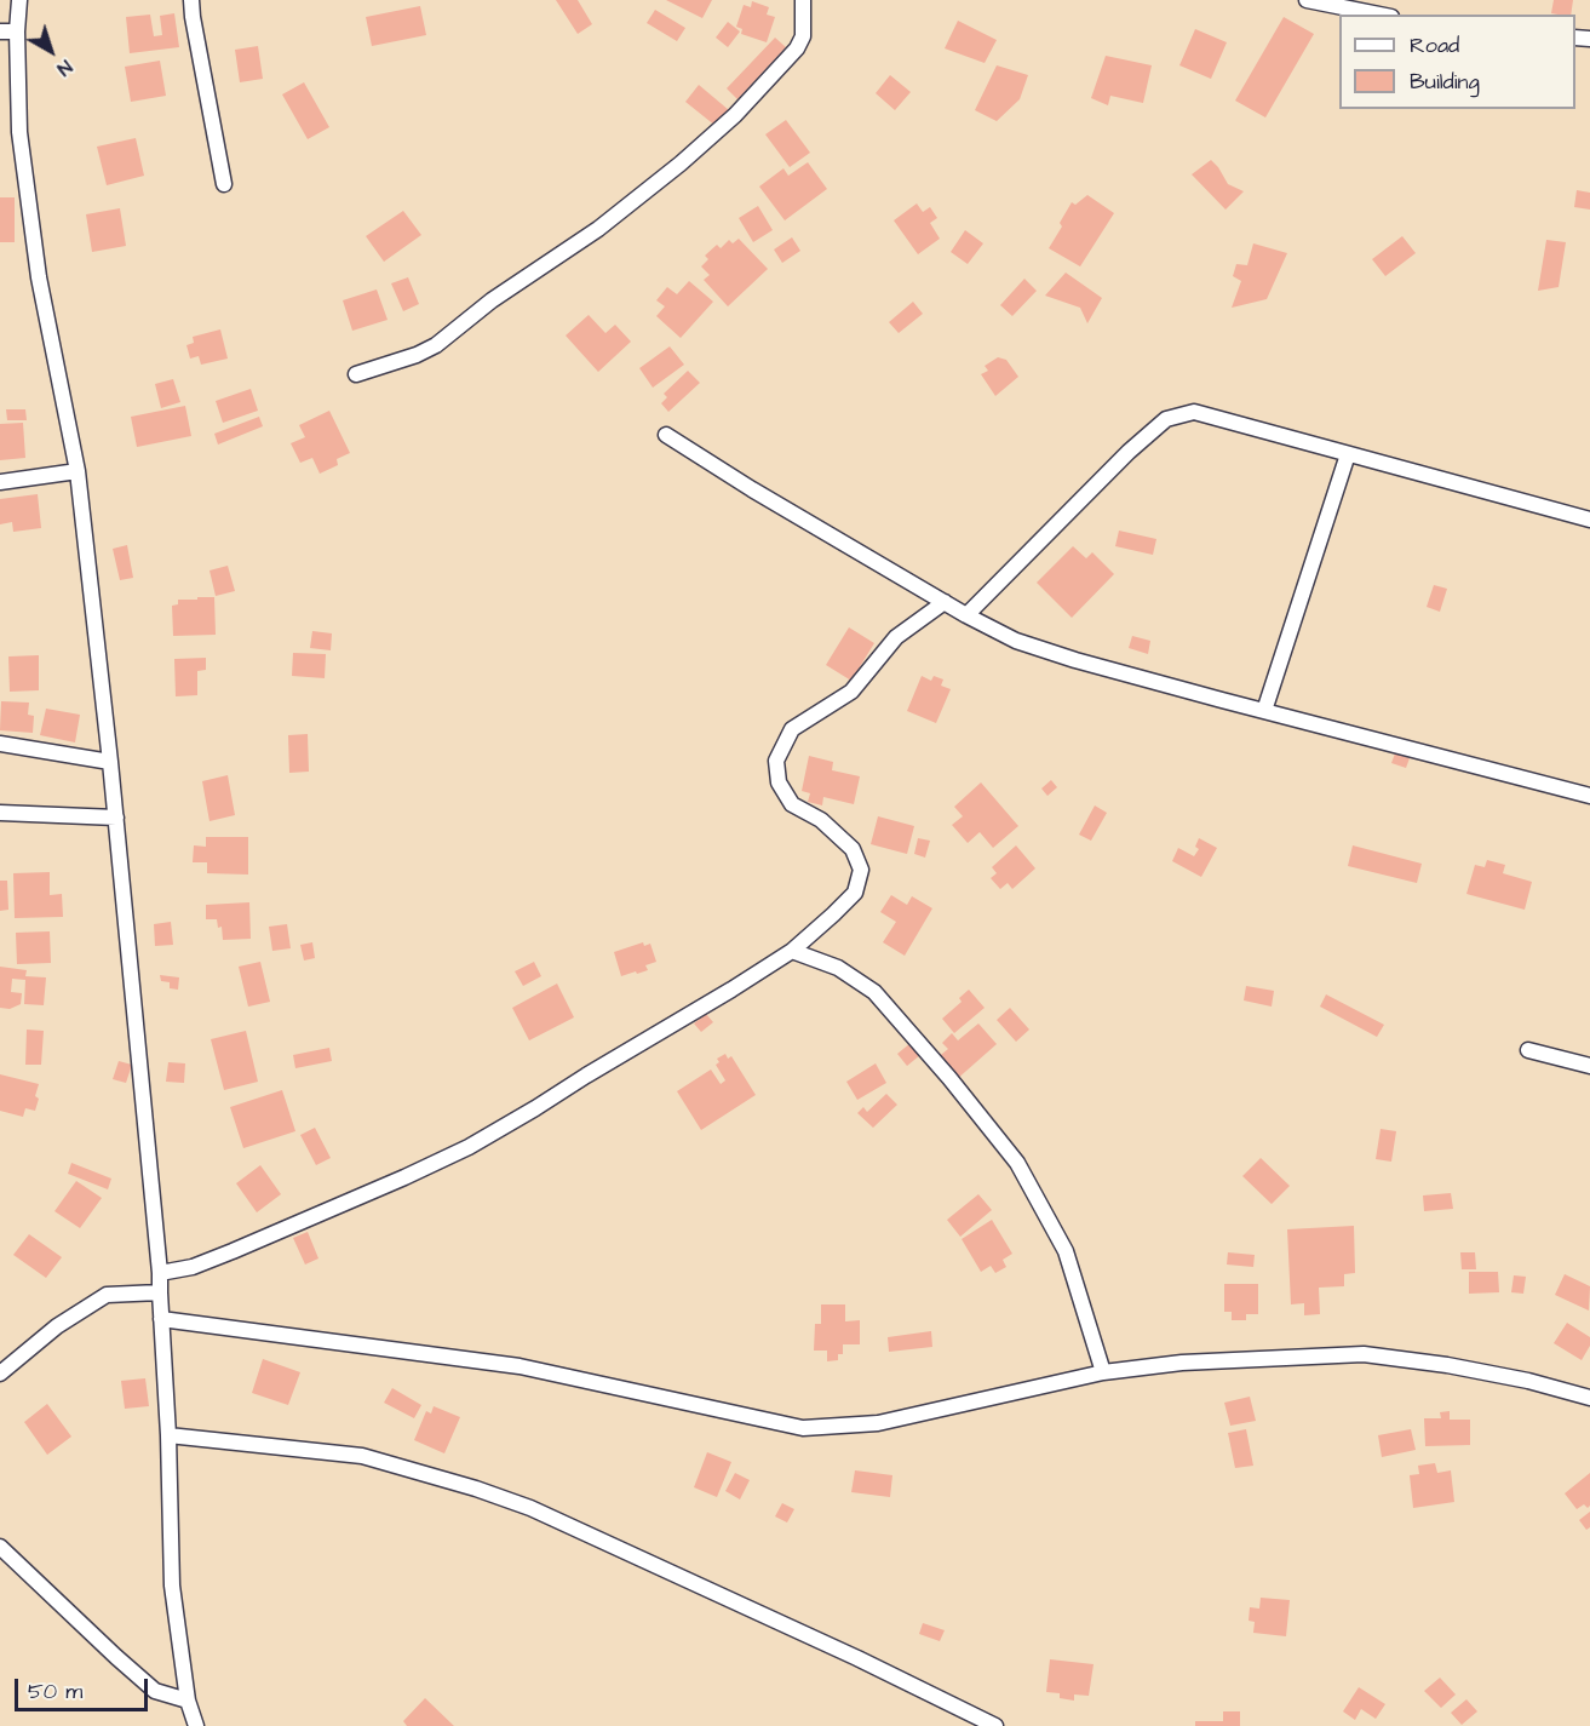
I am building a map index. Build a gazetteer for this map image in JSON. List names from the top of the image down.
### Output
{
  "legend": ["Road", "Building"],
  "scale_bar": "50 m",
  "north": "bottom right"
}
